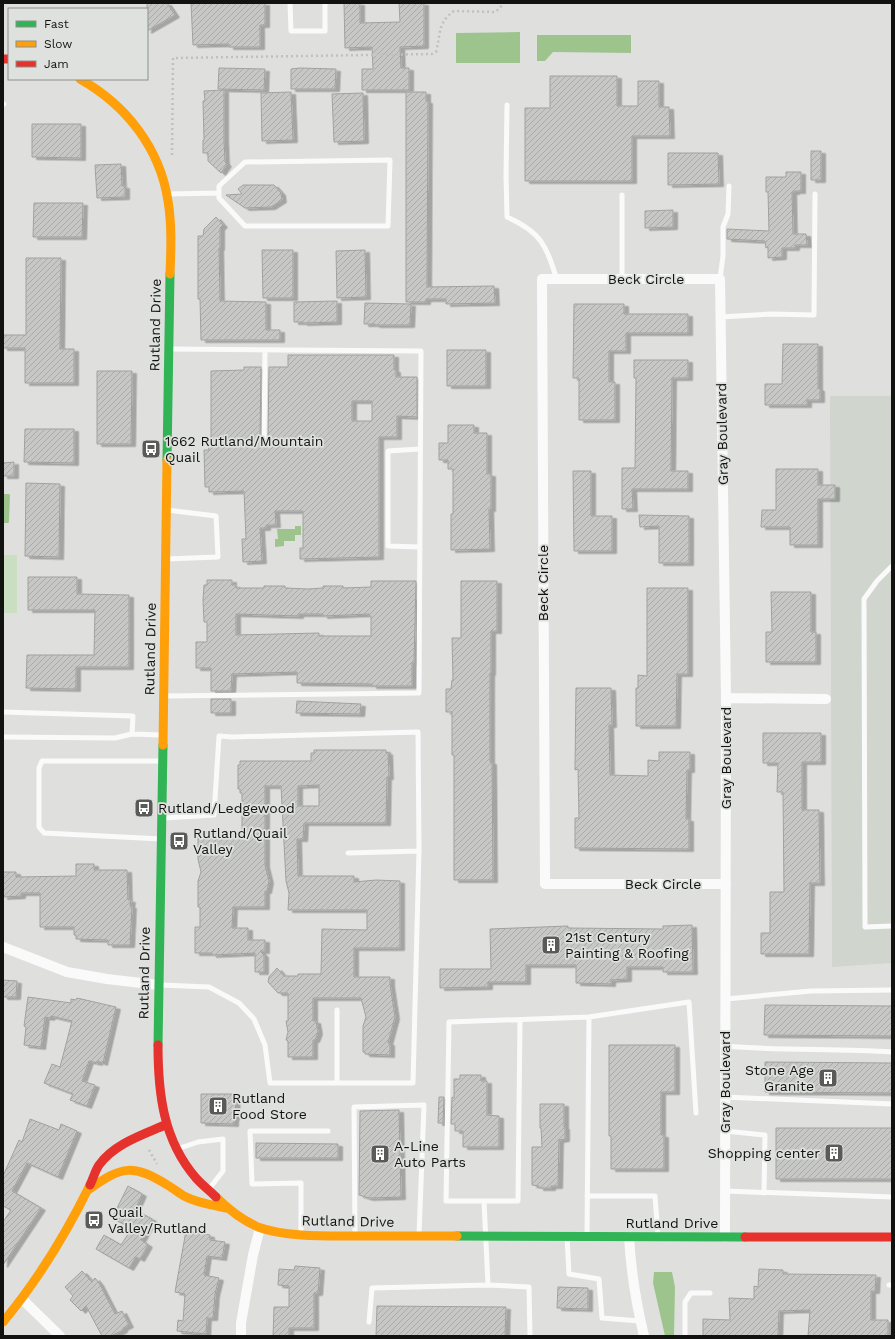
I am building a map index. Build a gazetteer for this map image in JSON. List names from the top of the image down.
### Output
{
  "streets": {
    "street": ["Beck Circle", "Rutland Drive", "Gray Boulevard"]
  },
  "crossings": [
    ["Beck Circle", "Gray Boulevard"],
    ["Rutland Drive", "Gray Boulevard"]
  ],
  "places": {
    "bus stop": [
      "1662 Rutland/Mountain Quail",
      "Rutland/Ledgewood",
      "Rutland/Quail Valley",
      "Quail Valley/Rutland"
    ],
    "building": [
      "21st Century Painting & Roofing",
      "Stone Age Granite",
      "Rutland Food Store",
      "Shopping center",
      "A-Line Auto Parts"
    ]
  },
  "legend": ["Fast", "Slow", "Jam"]
}
